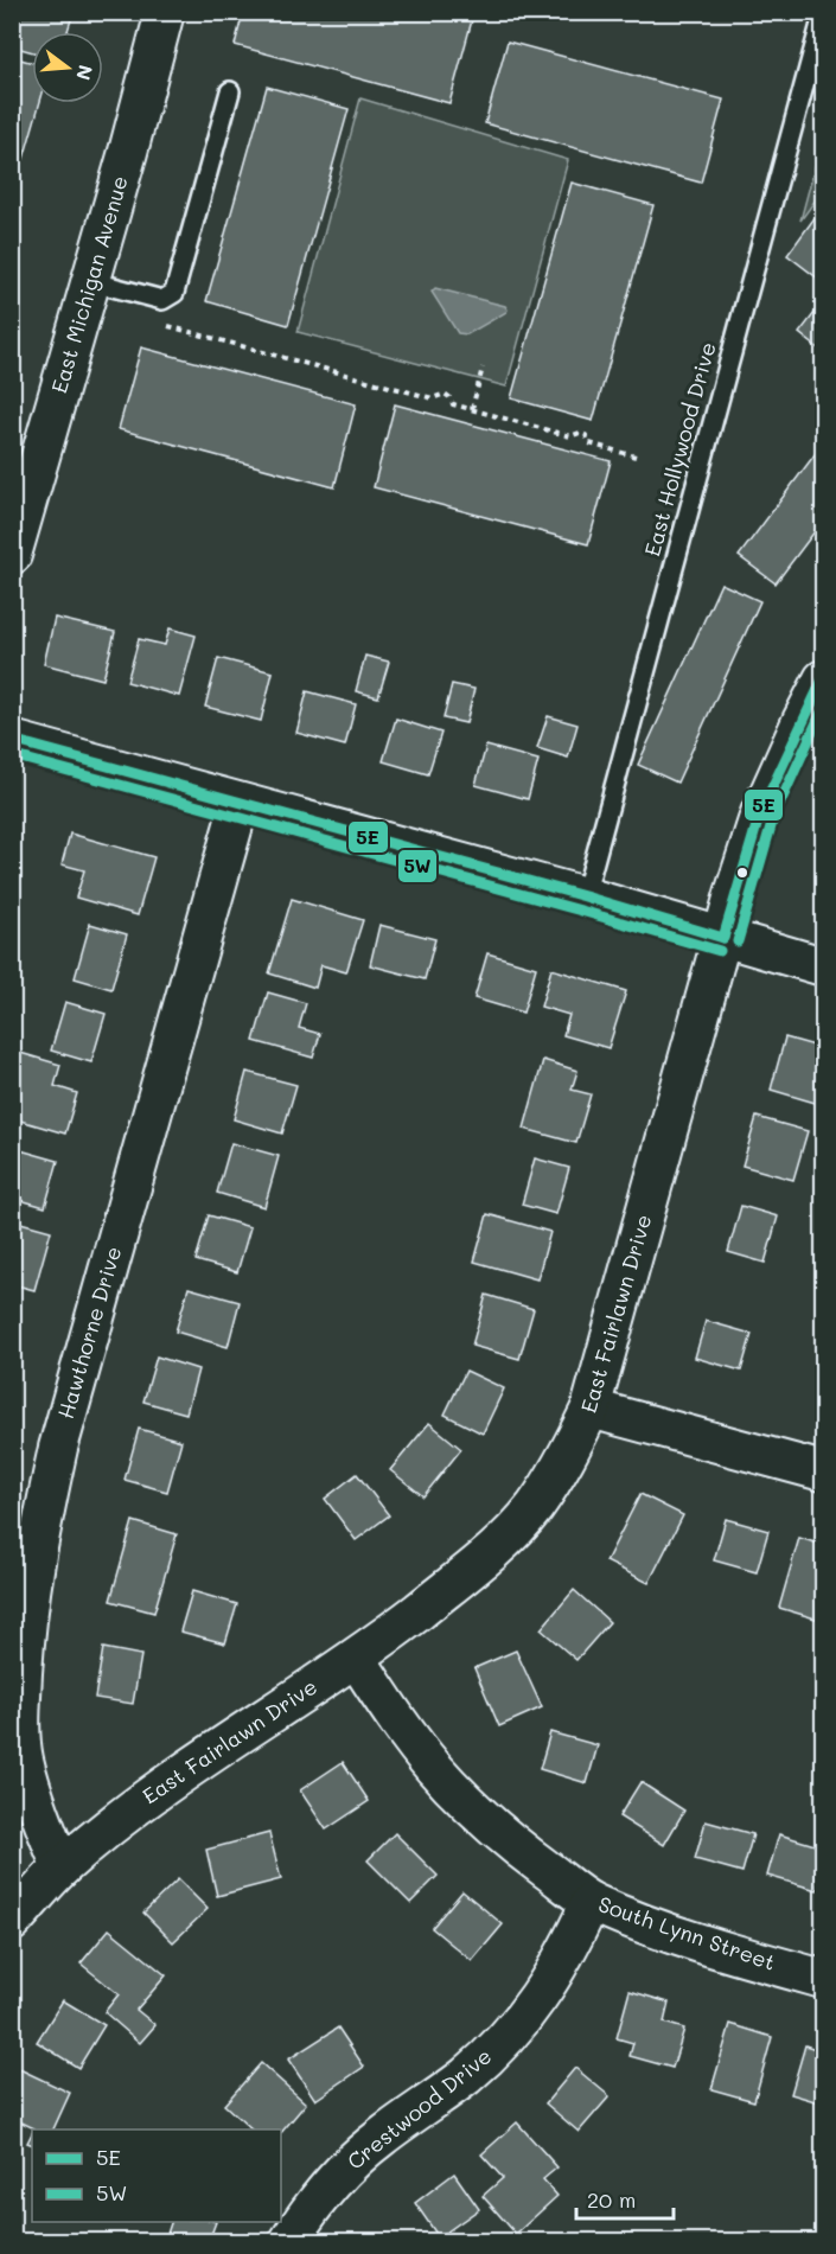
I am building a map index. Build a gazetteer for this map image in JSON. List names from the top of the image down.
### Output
{
  "streets": {
    "street": [
      "East Michigan Avenue",
      "East Fairlawn Drive",
      "Hawthorne Drive",
      "South Lynn Street",
      "Crestwood Drive"
    ],
    "lane": ["East Hollywood Drive"]
  },
  "crossings": [
    ["East Fairlawn Drive", "Hawthorne Drive"],
    ["East Fairlawn Drive", "South Lynn Street"],
    ["South Lynn Street", "Crestwood Drive"]
  ],
  "lines": ["transit line 5E", "transit line 5W"],
  "legend": ["5E", "5W"],
  "scale_bar": "20 m",
  "north": "right"
}
